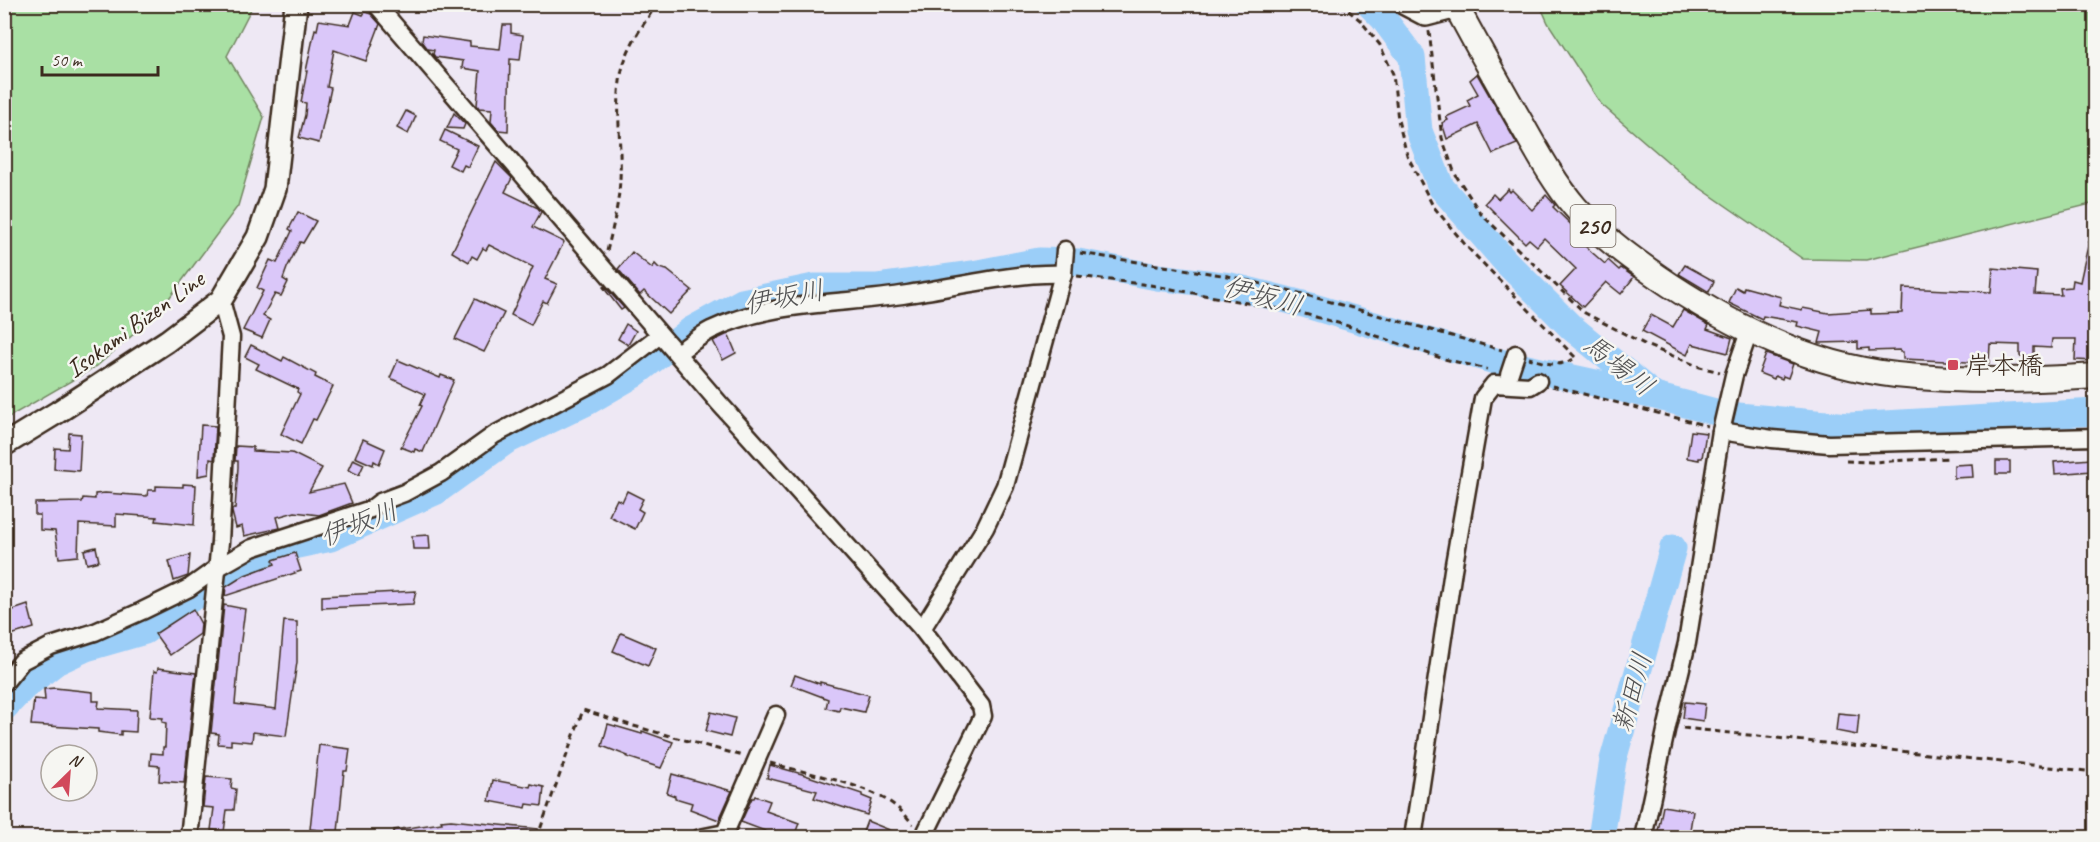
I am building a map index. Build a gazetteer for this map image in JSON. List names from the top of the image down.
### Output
{
  "streets": {
    "highway": ["250"],
    "main road": ["Isokami Bizen Line"]
  },
  "water": ["伊坂川", "馬場川", "新田川"],
  "places": {
    "transit": ["岸本橋"]
  },
  "scale_bar": "50 m",
  "north": "top right"
}
